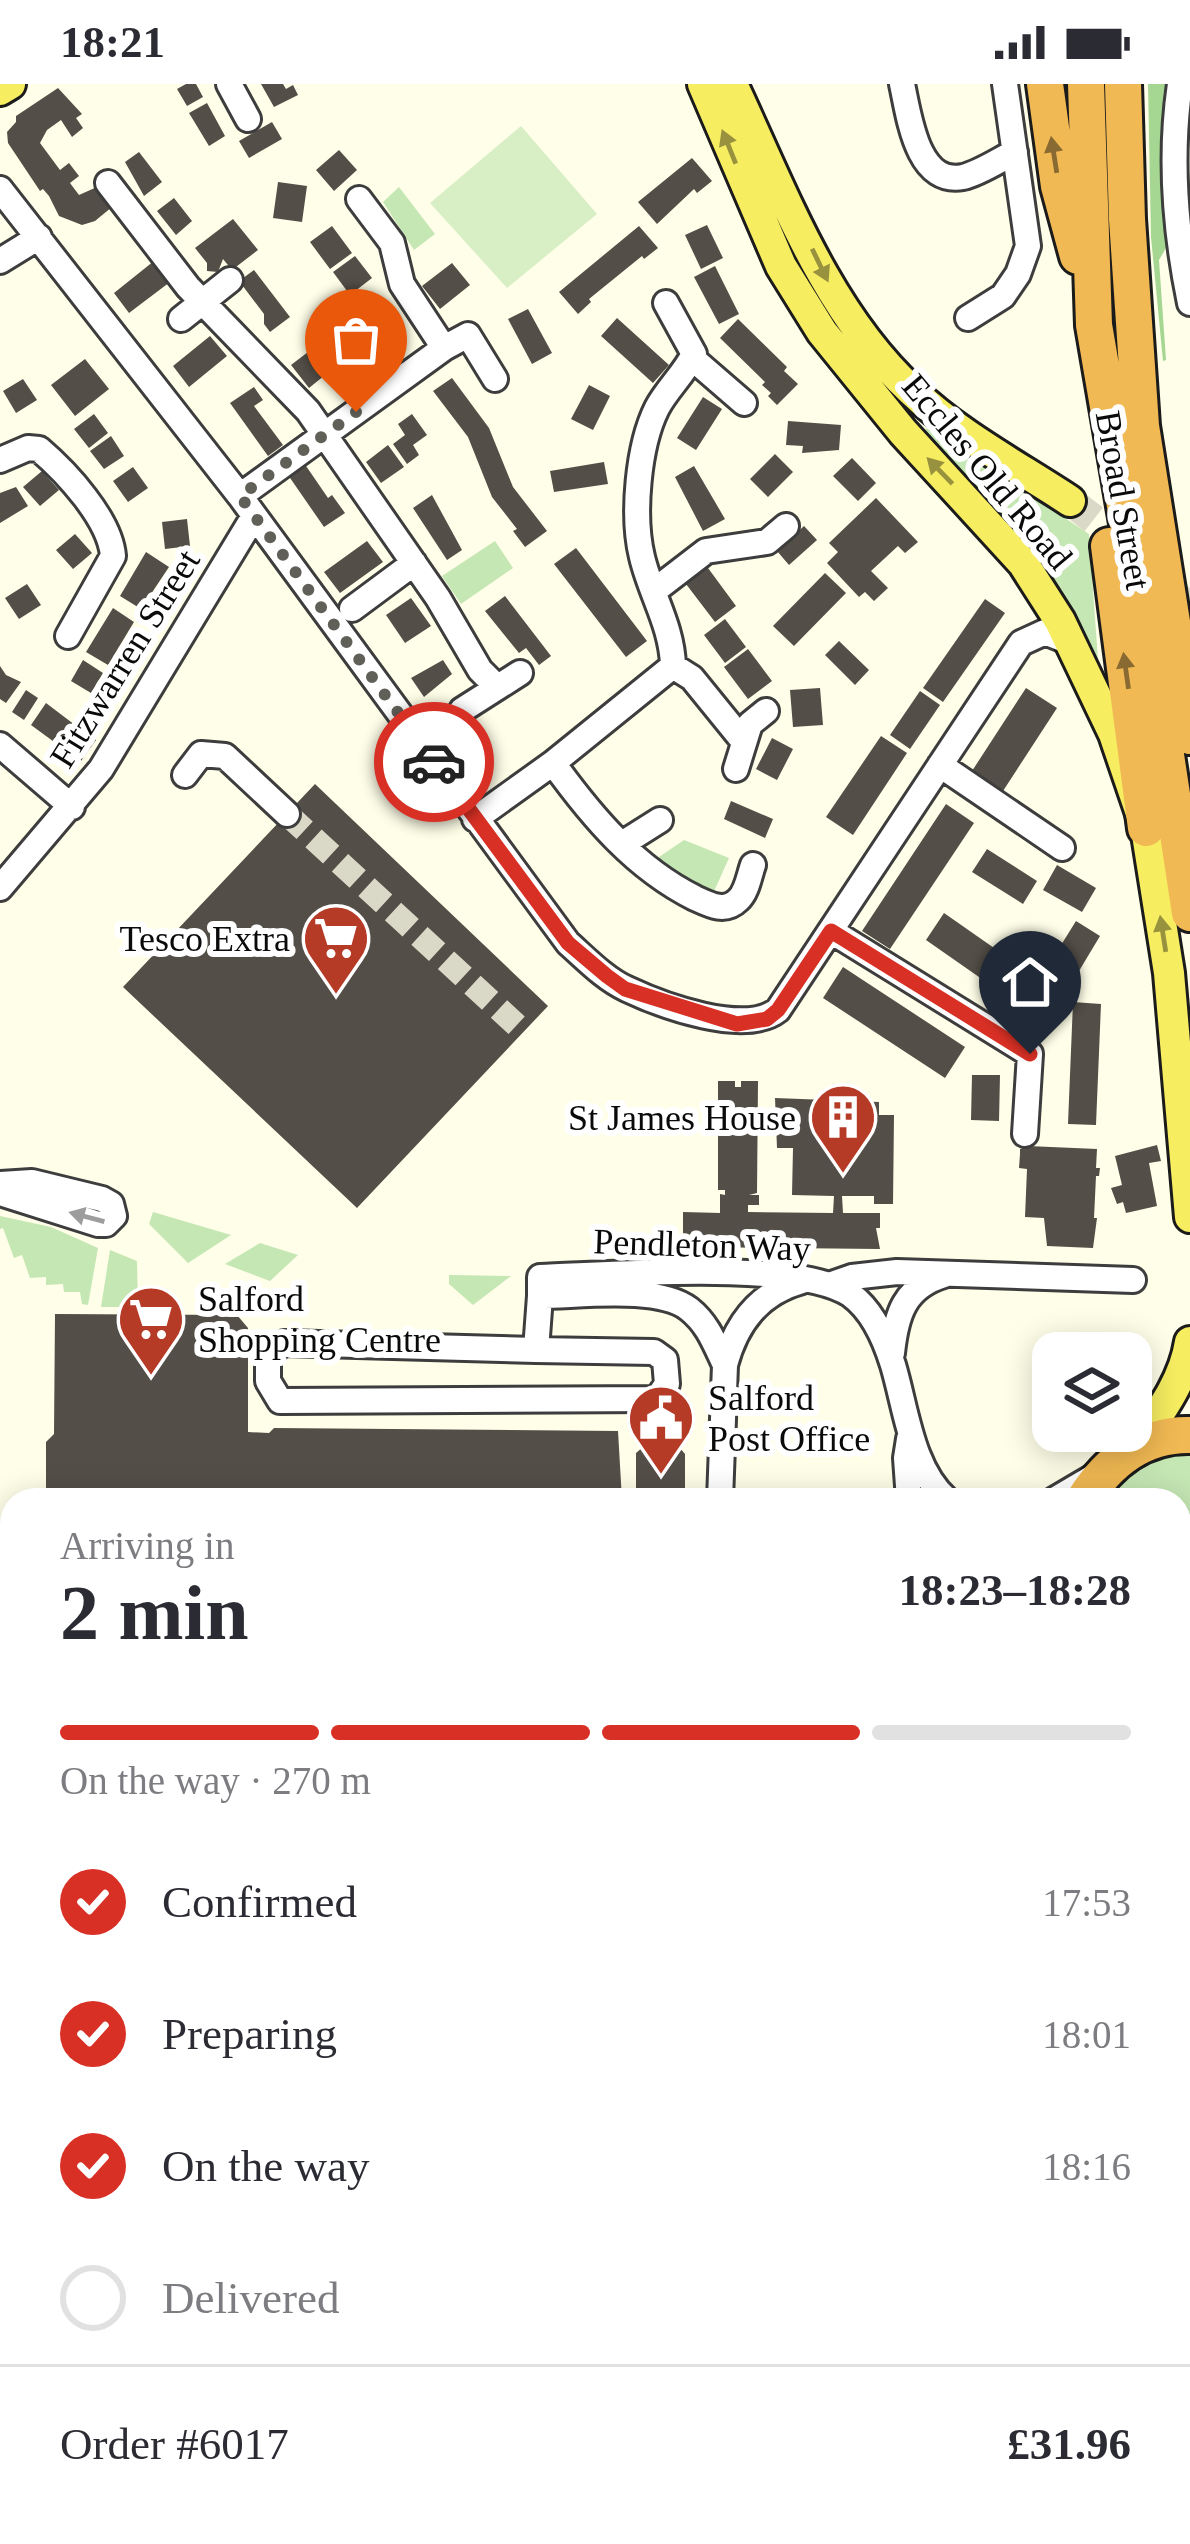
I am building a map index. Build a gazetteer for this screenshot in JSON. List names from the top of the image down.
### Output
{
  "streets": {
    "highway": ["Broad Street"],
    "main road": ["Eccles Old Road"],
    "street": ["Fitzwarren Street", "Pendleton Way"]
  },
  "places": {
    "supermarket": ["Tesco Extra", "Salford Shopping Centre"],
    "building": ["St James House"],
    "public building": ["Salford Post Office"]
  },
  "page": {
    "status": "18:21",
    "heading": ["2 min", "Arriving in", "18:23–18:28"],
    "panel": ["Order #6017", "£31.96"],
    "bar": "On the way · 270 m",
    "list": [
      ["Confirmed", "17:53"],
      ["Preparing", "18:01"],
      ["On the way", "18:16"],
      "Delivered"
    ]
  }
}
